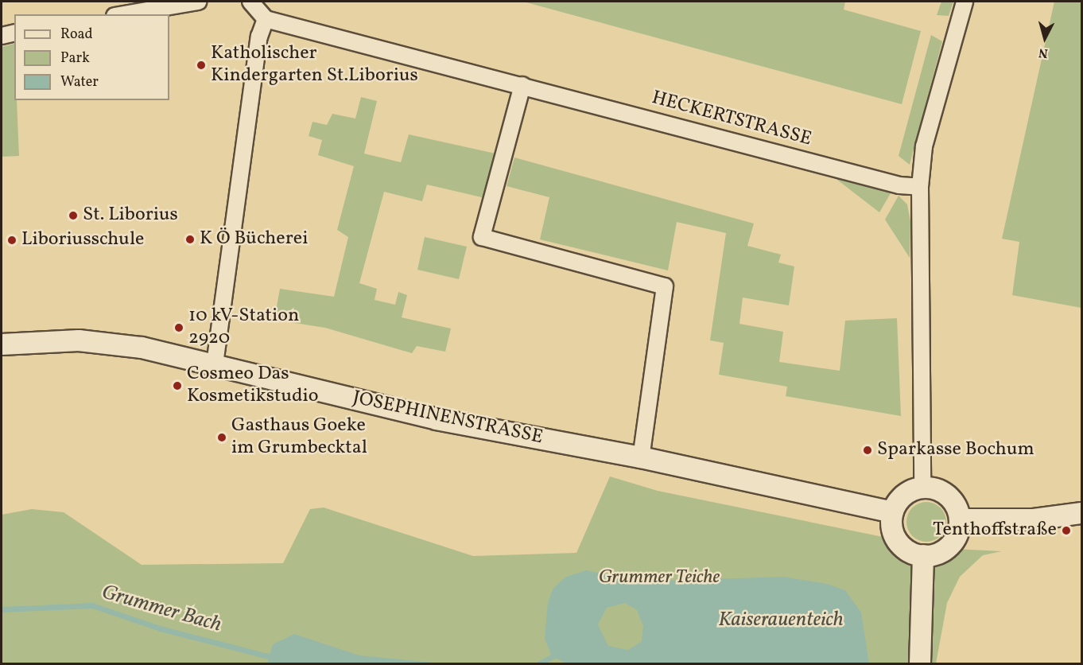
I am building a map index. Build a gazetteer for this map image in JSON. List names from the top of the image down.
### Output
{
  "streets": {
    "street": ["HECKERTSTRASSE", "JOSEPHINENSTRASSE"]
  },
  "water": ["Grummer Bach", "Kaiserauenteich"],
  "parks": ["Grummer Teiche"],
  "places": [
    "Katholischer Kindergarten St.Liborius",
    "St. Liborius",
    "K Ö Bücherei",
    "Liboriusschule",
    "10 kV-Station 2920",
    "Cosmeo Das Kosmetikstudio",
    "Gasthaus Goeke im Grumbecktal",
    "Sparkasse Bochum",
    "Tenthoffstraße"
  ],
  "legend": ["Road", "Park", "Water"],
  "north": "bottom"
}
